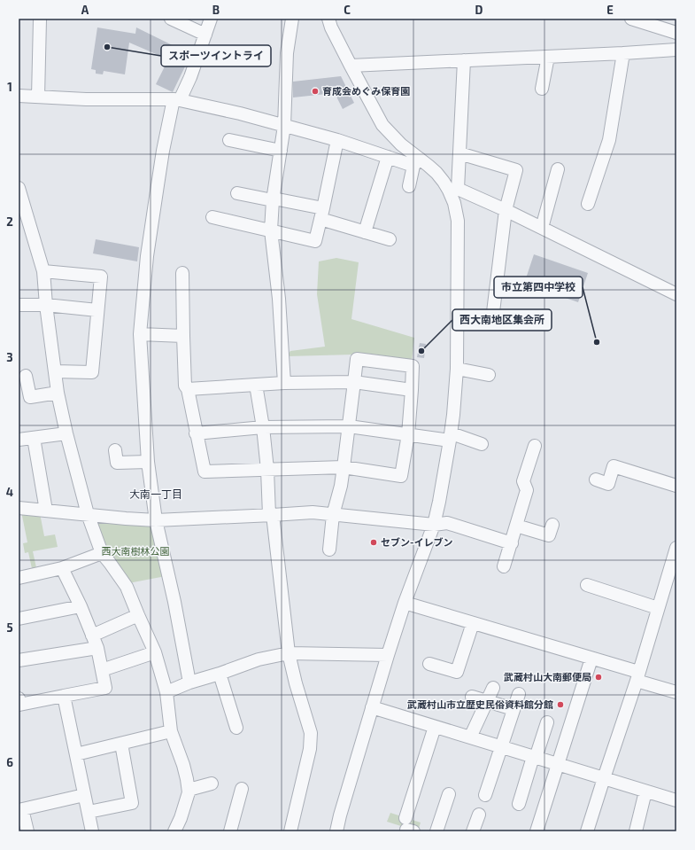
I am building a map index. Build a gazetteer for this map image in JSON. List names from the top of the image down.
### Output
{
  "districts": ["大南一丁目"],
  "parks": ["西大南樹林公園"],
  "places": [
    "スポーツイントライ",
    "育成会めぐみ保育園",
    "市立第四中学校",
    "西大南地区集会所",
    "セブン-イレブン",
    "武蔵村山大南郵便局",
    "武蔵村山市立歴史民俗資料館分館"
  ],
  "grid": {
    "columns": [
      "A",
      "B",
      "C",
      "D",
      "E"
    ],
    "rows": [
      "1",
      "2",
      "3",
      "4",
      "5",
      "6"
    ]
  }
}
